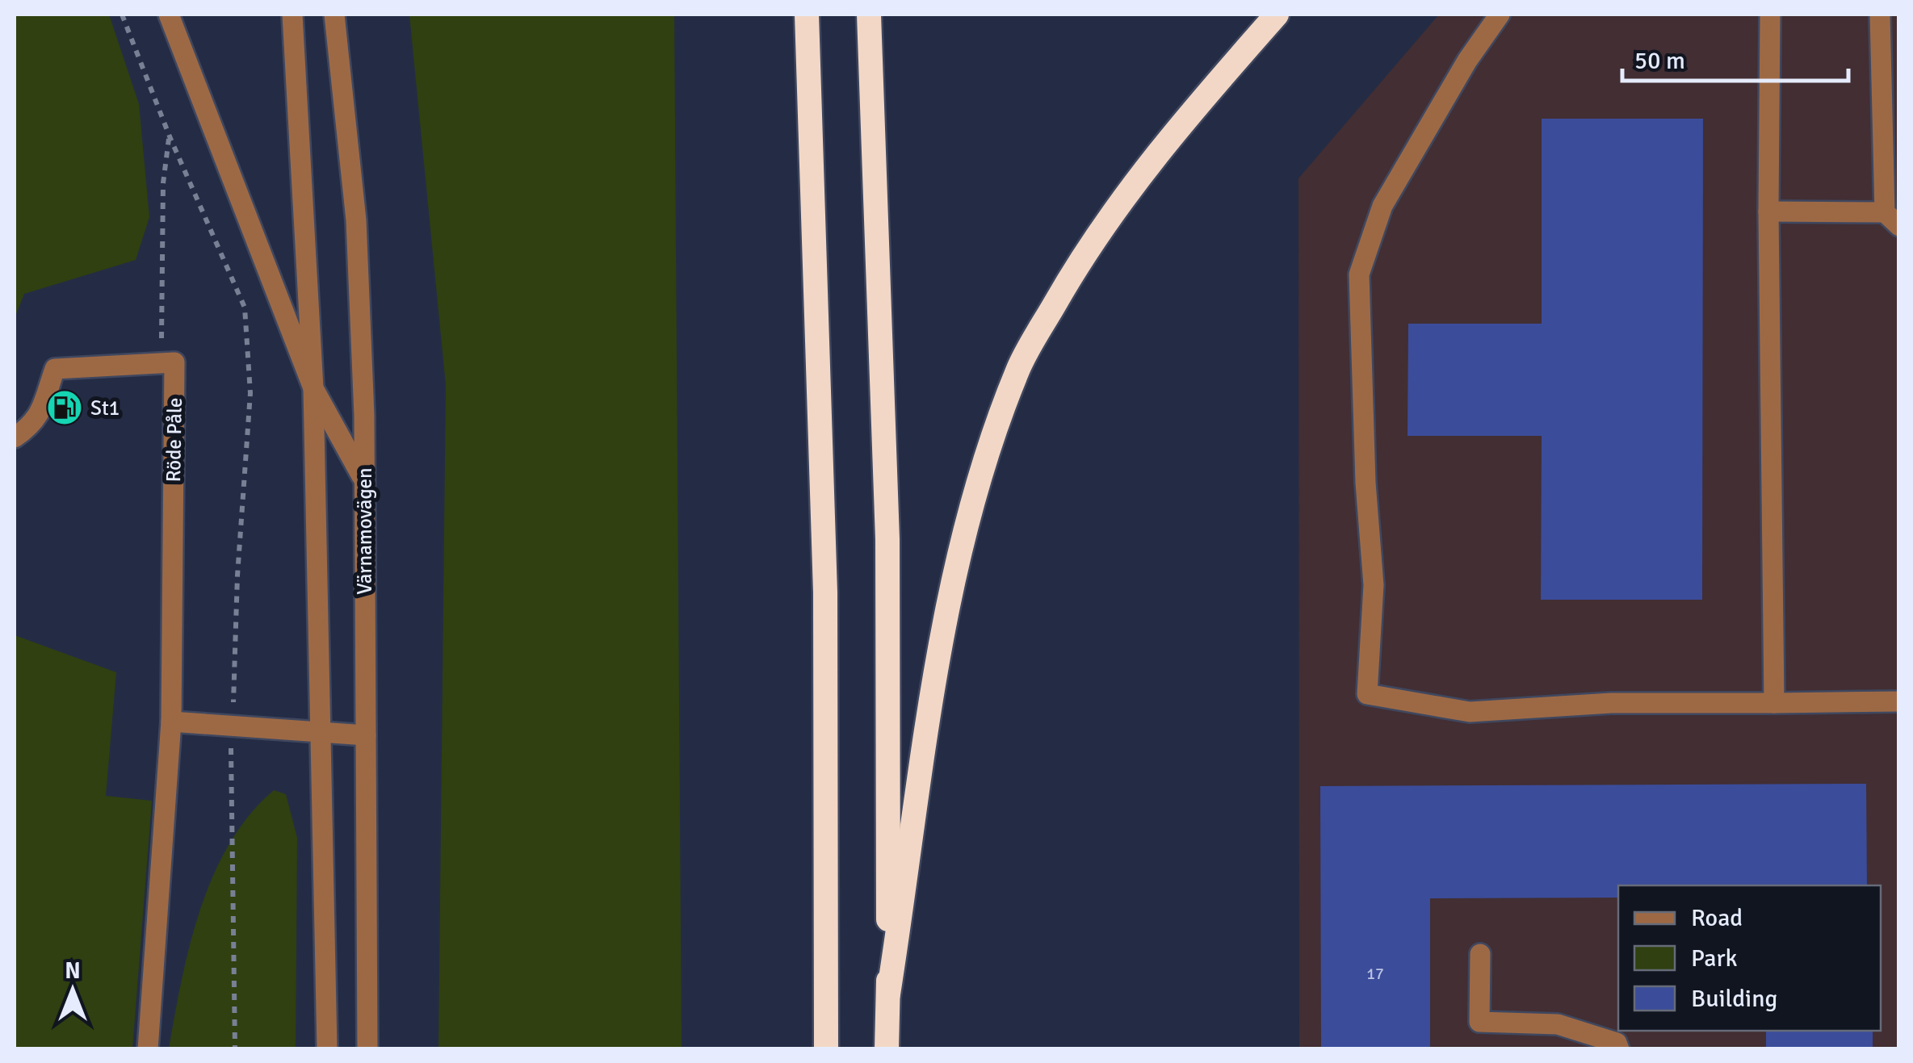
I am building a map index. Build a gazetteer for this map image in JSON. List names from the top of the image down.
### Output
{
  "streets": {
    "street": ["Röde Påle", "Värnamovägen"]
  },
  "places": {
    "fuel station": ["St1"]
  },
  "house_numbers": ["17"],
  "legend": ["Road", "Park", "Building"],
  "scale_bar": "50 m",
  "north": "top"
}
